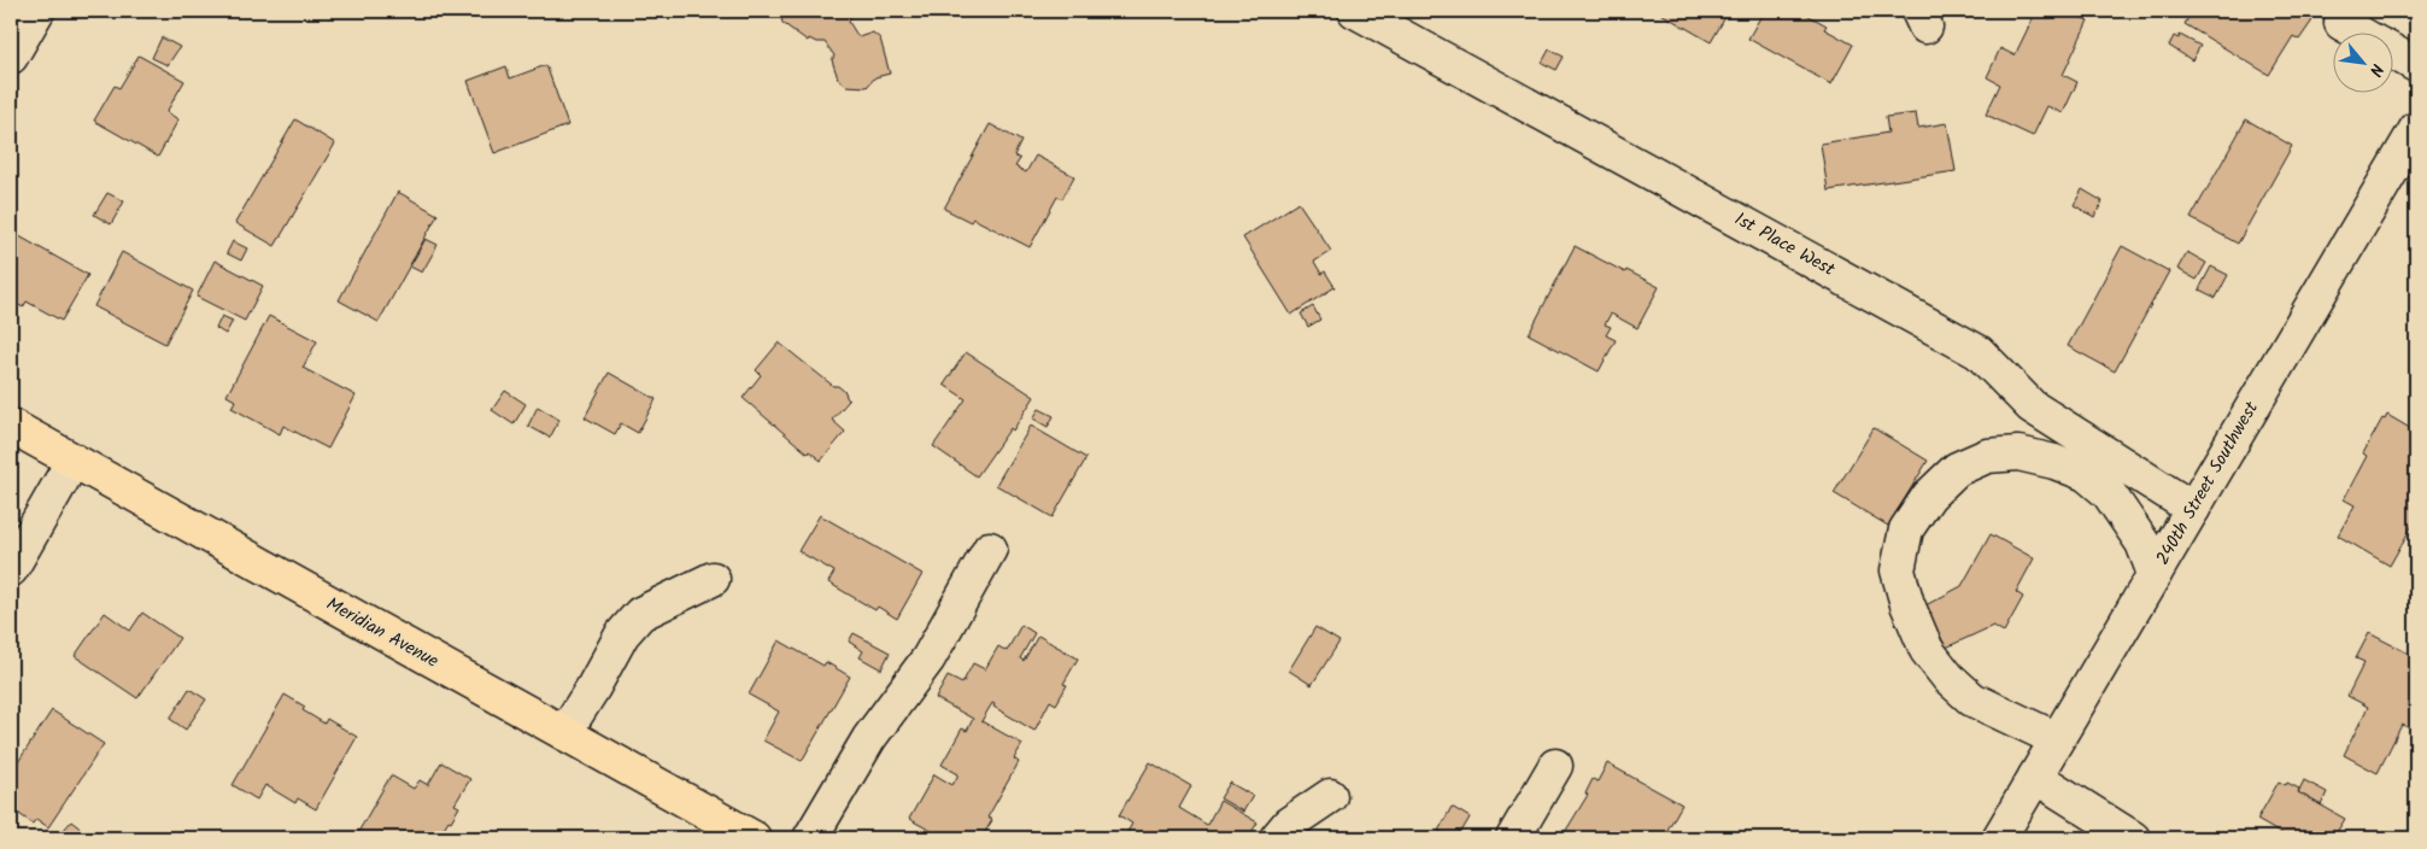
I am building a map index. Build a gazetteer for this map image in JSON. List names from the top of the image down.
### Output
{
  "streets": {
    "main road": ["Meridian Avenue"],
    "street": ["1st Place West", "240th Street Southwest"]
  },
  "crossings": [
    ["1st Place West", "240th Street Southwest"]
  ],
  "north": "bottom right"
}
